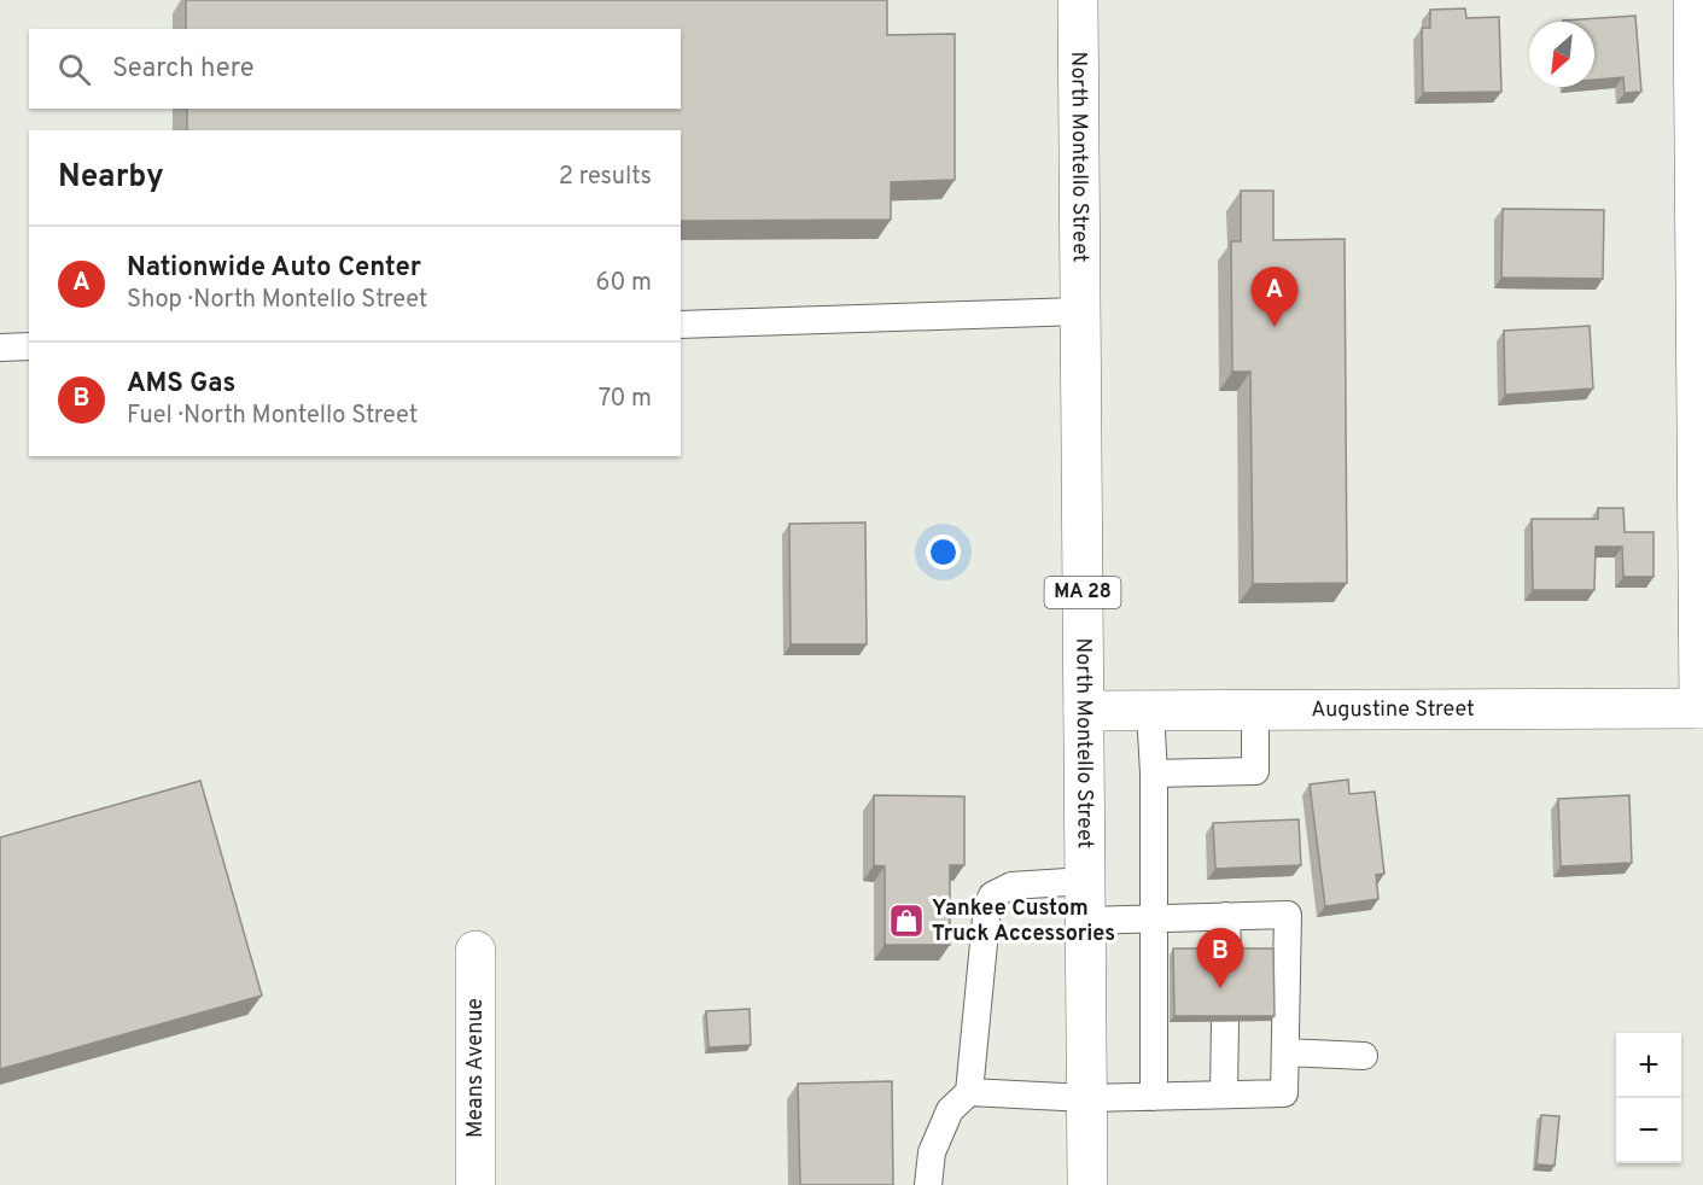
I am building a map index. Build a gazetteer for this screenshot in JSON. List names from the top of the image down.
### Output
{
  "streets": {
    "street": [
      "North Montello Street",
      "MA 28",
      "Augustine Street",
      "Means Avenue"
    ]
  },
  "crossings": [
    ["North Montello Street", "Augustine Street"]
  ],
  "places": {
    "shop": ["Yankee Custom Truck Accessories"]
  },
  "north": "bottom left",
  "page": {
    "search": "Search here",
    "heading": ["Nearby", "2 results"],
    "list": [
      {
        "mark": "A",
        "name": "Nationwide Auto Center",
        "note": "Shop · North Montello Street",
        "value": "60 m"
      },
      {
        "mark": "B",
        "name": "AMS Gas",
        "note": "Fuel · North Montello Street",
        "value": "70 m"
      }
    ],
    "pins": ["A", "B"],
    "map_buttons": ["+", "−"]
  }
}
